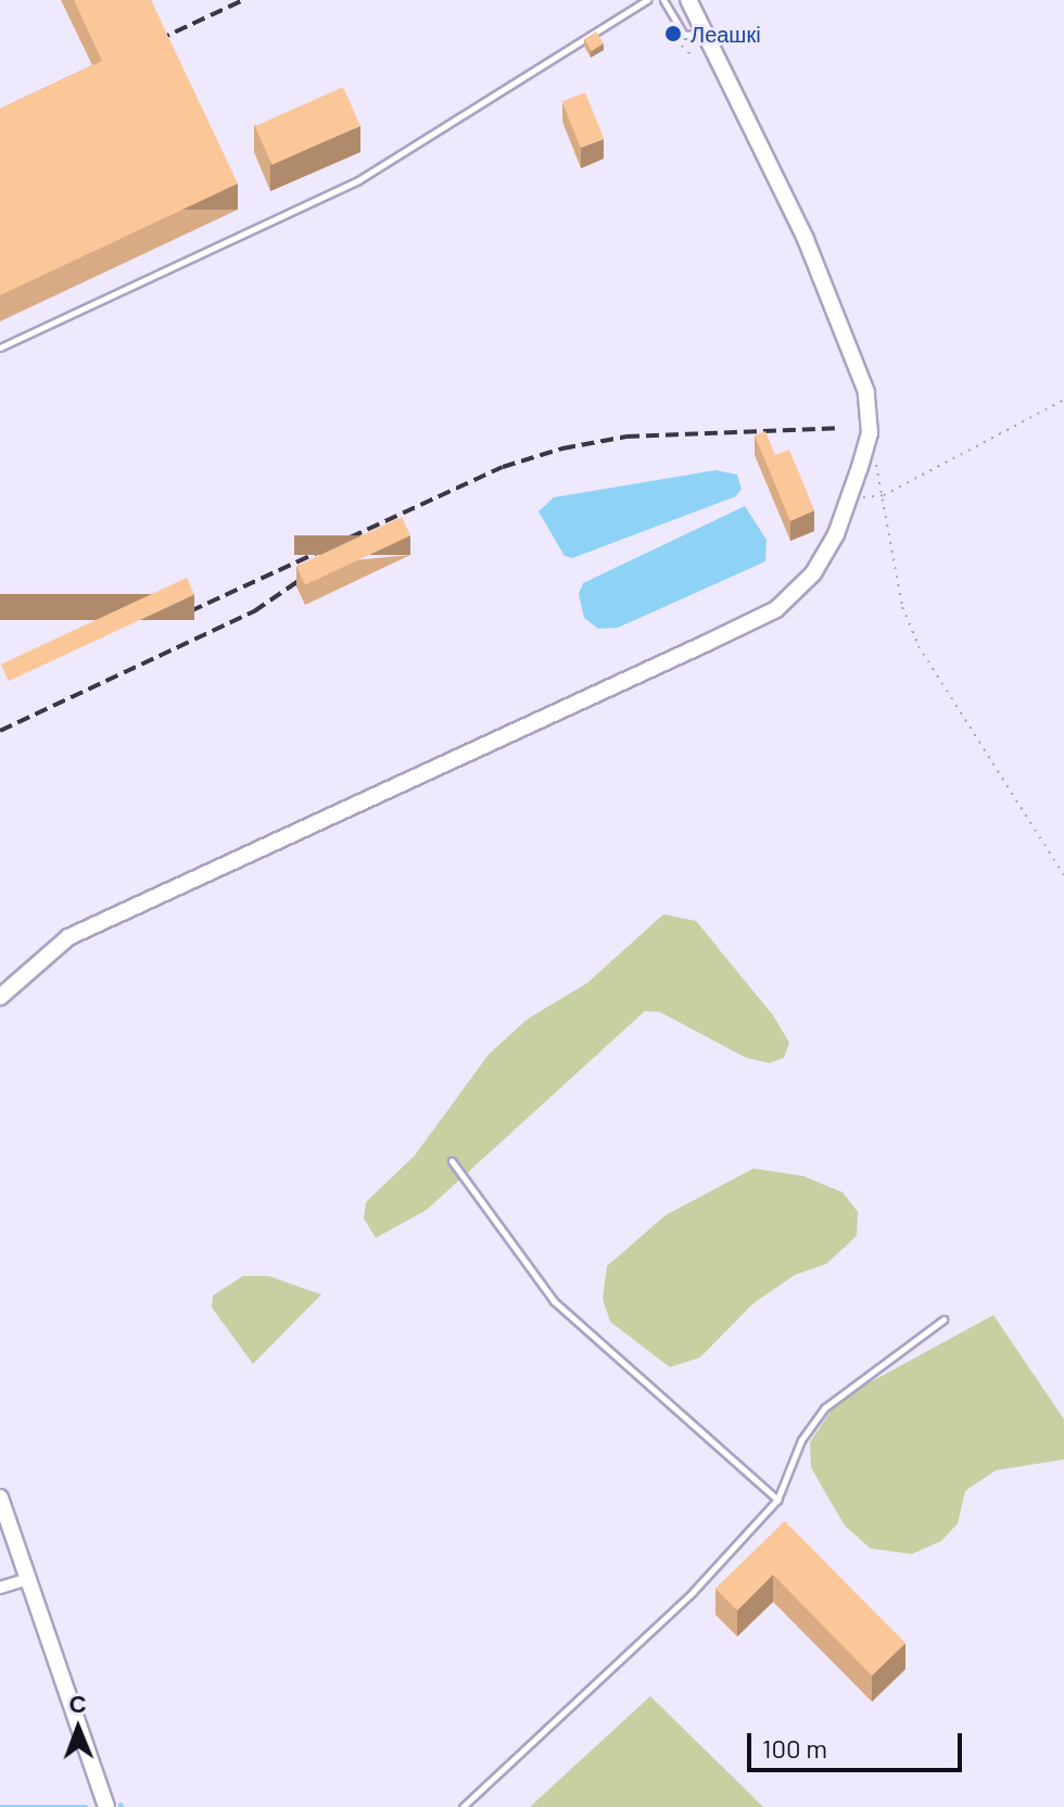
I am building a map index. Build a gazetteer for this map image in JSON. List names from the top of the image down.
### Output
{
  "places": ["Леашкі"],
  "scale_bar": "100 m",
  "north": "top"
}
